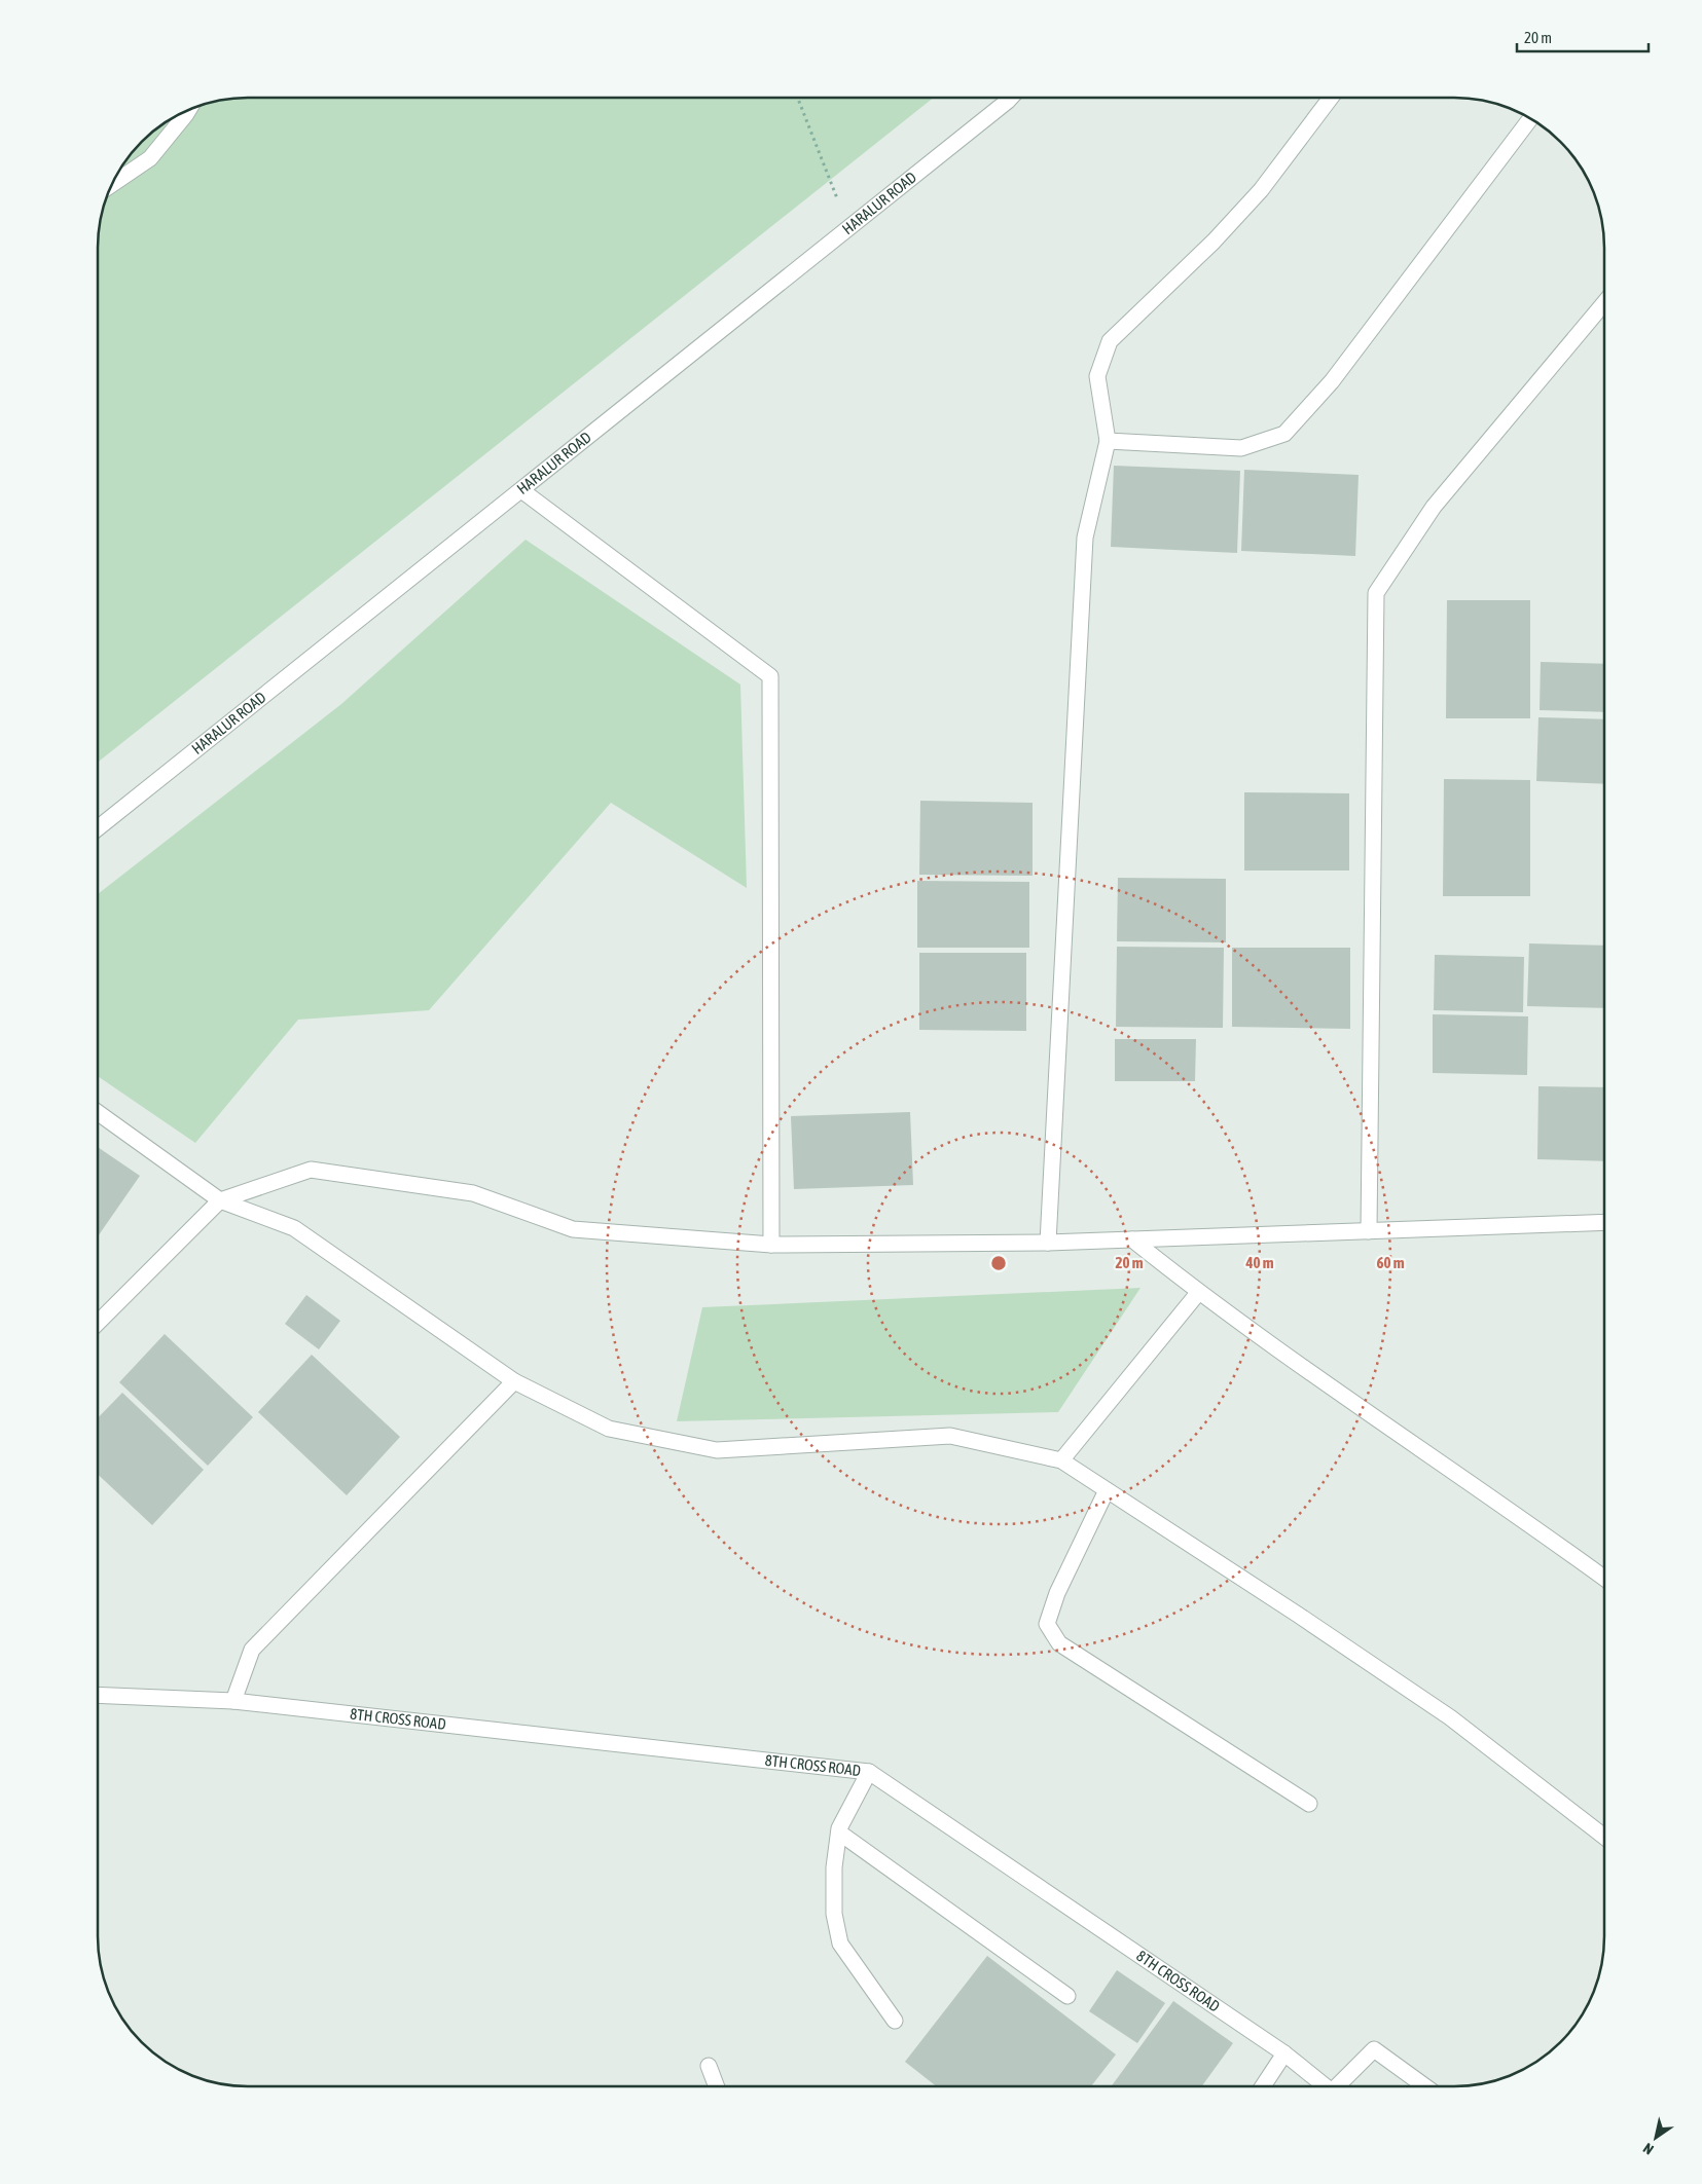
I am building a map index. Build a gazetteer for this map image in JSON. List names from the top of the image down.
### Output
{
  "streets": {
    "street": ["HARALUR ROAD", "8TH CROSS ROAD"]
  },
  "scale_bar": "20 m",
  "north": "bottom left",
  "rings": ["20 m", "40 m", "60 m"]
}
